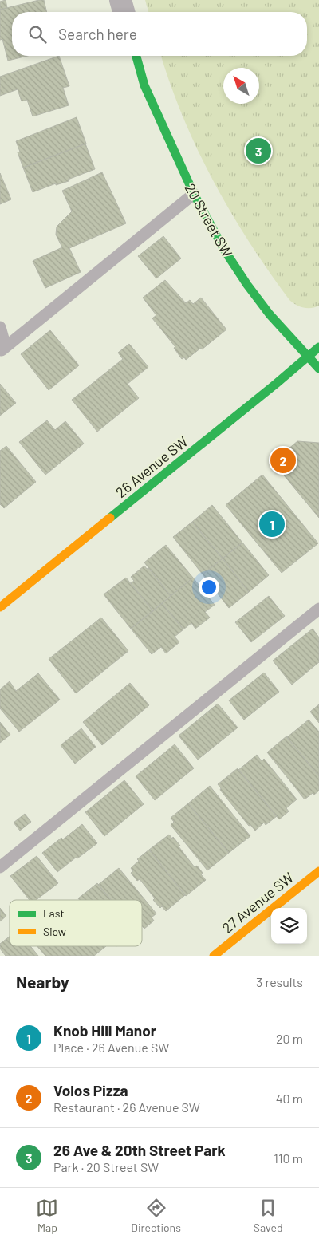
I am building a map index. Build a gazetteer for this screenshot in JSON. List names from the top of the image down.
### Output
{
  "streets": {
    "street": ["20 Street SW", "26 Avenue SW", "27 Avenue SW"]
  },
  "crossings": [
    ["20 Street SW", "26 Avenue SW"]
  ],
  "legend": ["Fast", "Slow"],
  "north": "top left",
  "page": {
    "search": "Search here",
    "pins": ["3", "2", "1"],
    "heading": ["Nearby", "3 results"],
    "list": [
      {
        "mark": "1",
        "name": "Knob Hill Manor",
        "note": "Place · 26 Avenue SW",
        "value": "20 m"
      },
      {
        "mark": "2",
        "name": "Volos Pizza",
        "note": "Restaurant · 26 Avenue SW",
        "value": "40 m"
      },
      {
        "mark": "3",
        "name": "26 Ave & 20th Street Park",
        "note": "Park · 20 Street SW",
        "value": "110 m"
      }
    ],
    "nav": ["Map", "Directions", "Saved"]
  }
}
